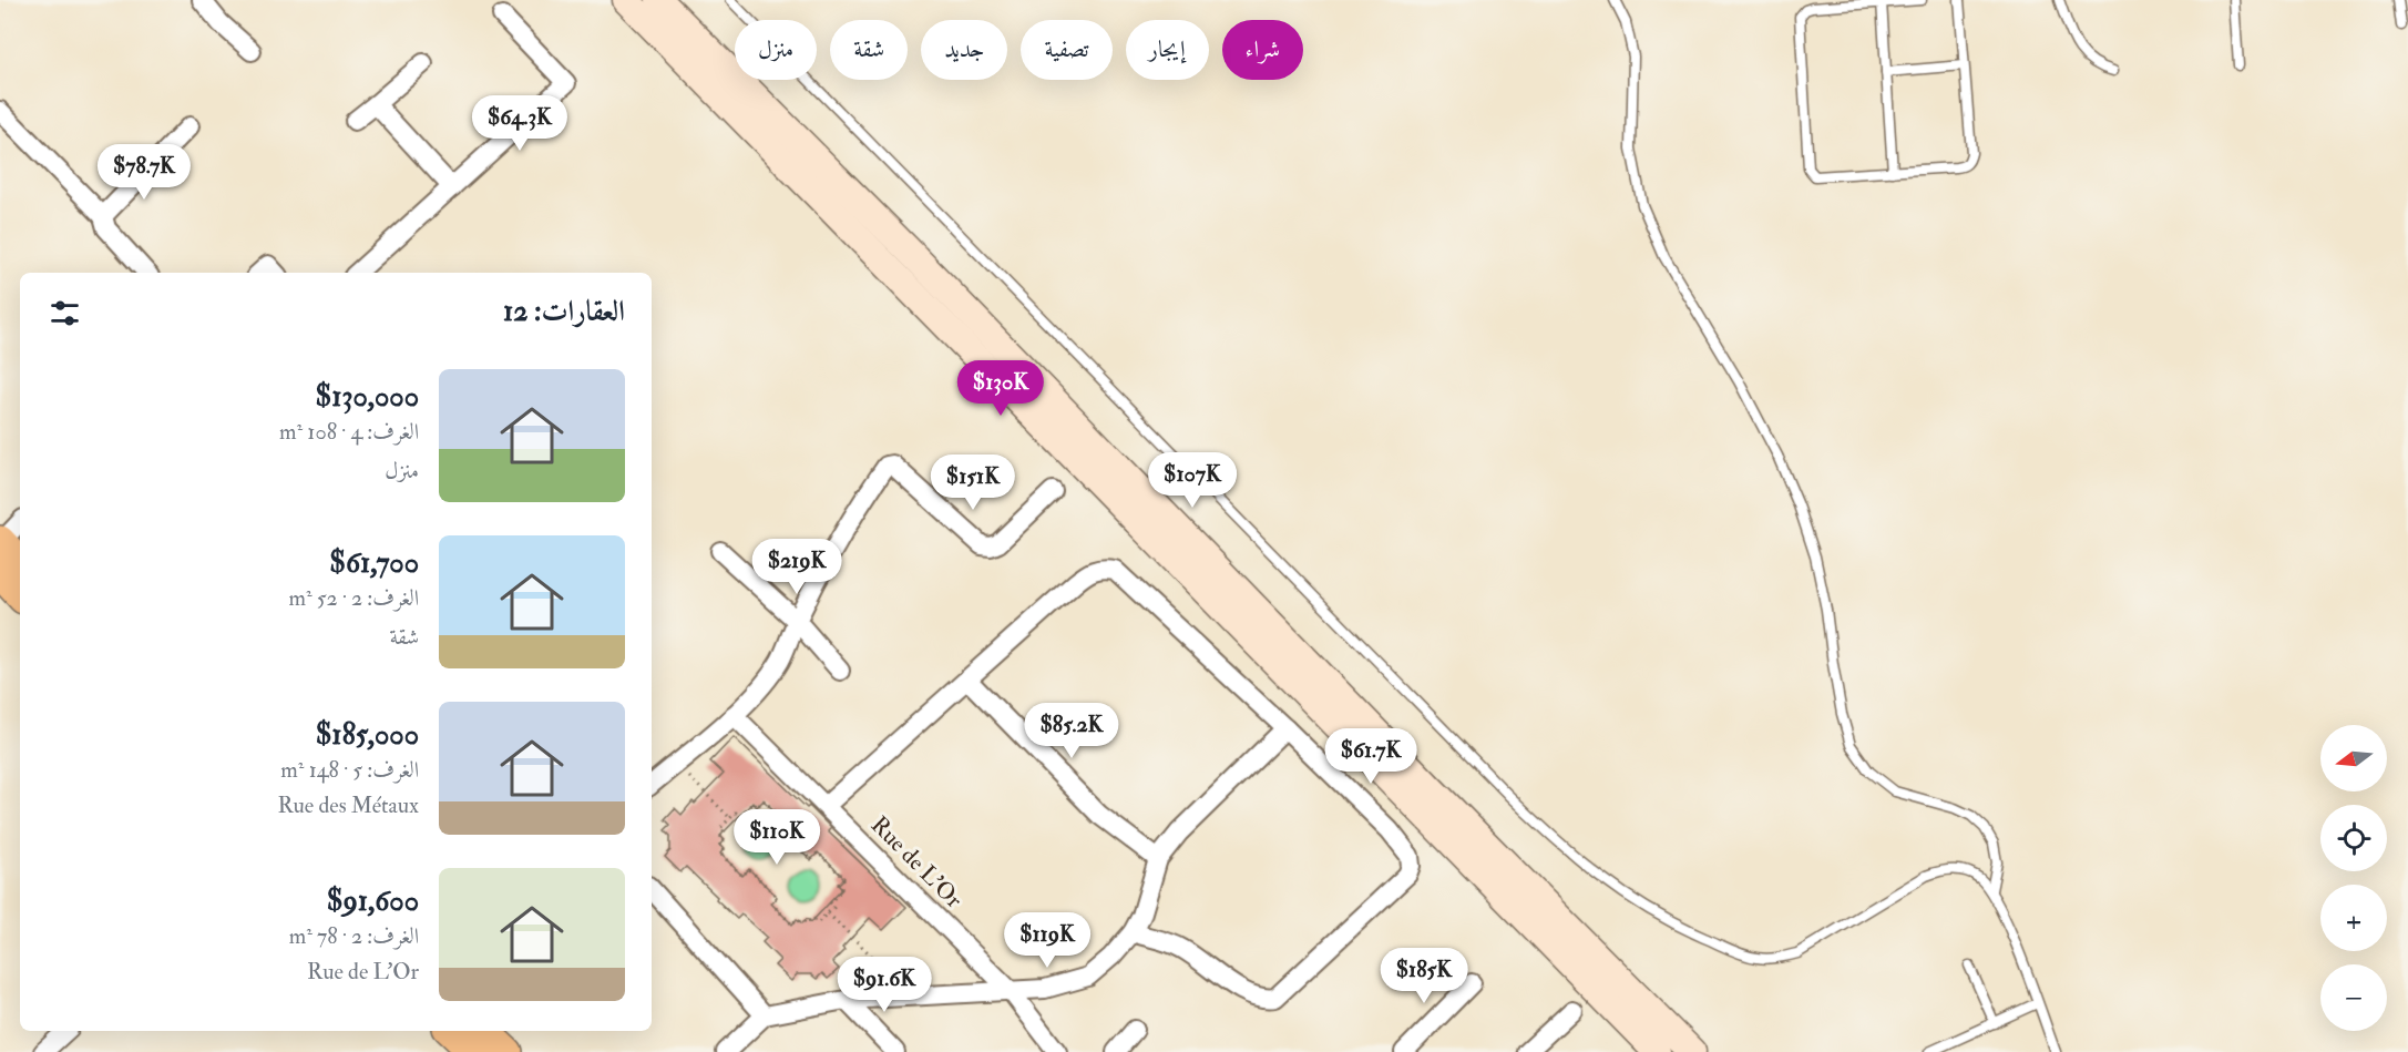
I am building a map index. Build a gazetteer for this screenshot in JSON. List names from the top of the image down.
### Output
{
  "streets": {
    "street": ["Rue de L'Or"]
  },
  "north": "left",
  "page": {
    "chip": [
      "شراء",
      "إيجار",
      "تصفية",
      "جديد",
      "شقة",
      "منزل"
    ],
    "price": [
      "$64.3K",
      "$78.7K",
      "$130K",
      "$107K",
      "$151K",
      "$219K",
      "$85.2K",
      "$61.7K",
      "$110K",
      "$119K",
      "$185K",
      "$91.6K"
    ],
    "heading": "العقارات: 12",
    "list": [
      {
        "name": "$130,000",
        "note": "الغرف: 4 · 108 m² · منزل"
      },
      {
        "name": "$61,700",
        "note": "الغرف: 2 · 52 m² · شقة"
      },
      {
        "name": "$185,000",
        "note": "الغرف: 5 · 148 m² · Rue des Métaux"
      },
      {
        "name": "$91,600",
        "note": "الغرف: 2 · 78 m² · Rue de L'Or"
      }
    ],
    "map_buttons": ["+", "−"]
  }
}
